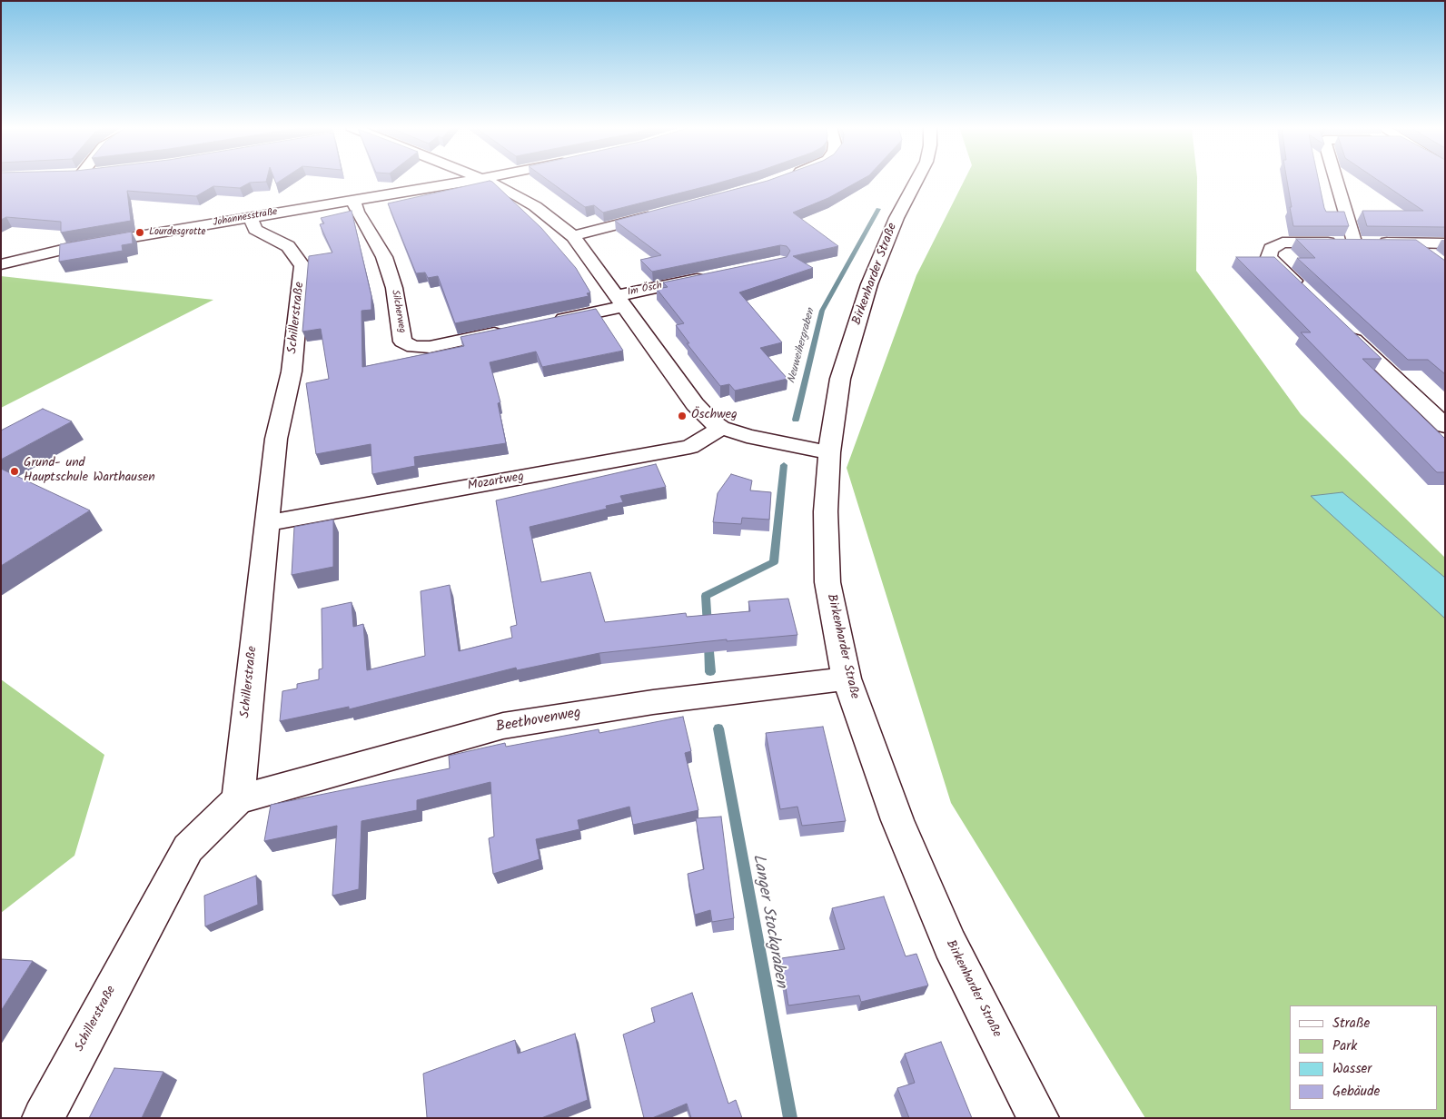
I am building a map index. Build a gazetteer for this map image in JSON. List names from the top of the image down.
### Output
{
  "streets": {
    "street": [
      "Johannesstraße",
      "Birkenharder Straße",
      "Im Ösch",
      "Silcherweg",
      "Schillerstraße",
      "Mozartweg",
      "Beethovenweg"
    ]
  },
  "crossings": [
    ["Johannesstraße", "Silcherweg"],
    ["Johannesstraße", "Schillerstraße"],
    ["Birkenharder Straße", "Beethovenweg"],
    ["Schillerstraße", "Mozartweg"],
    ["Schillerstraße", "Beethovenweg"]
  ],
  "water": ["Neuweihergraben", "Langer Stockgraben"],
  "places": ["Lourdesgrotte", "Öschweg", "Grund- und Hauptschule Warthausen"],
  "legend": [
    "Straße",
    "Park",
    "Wasser",
    "Gebäude"
  ]
}
